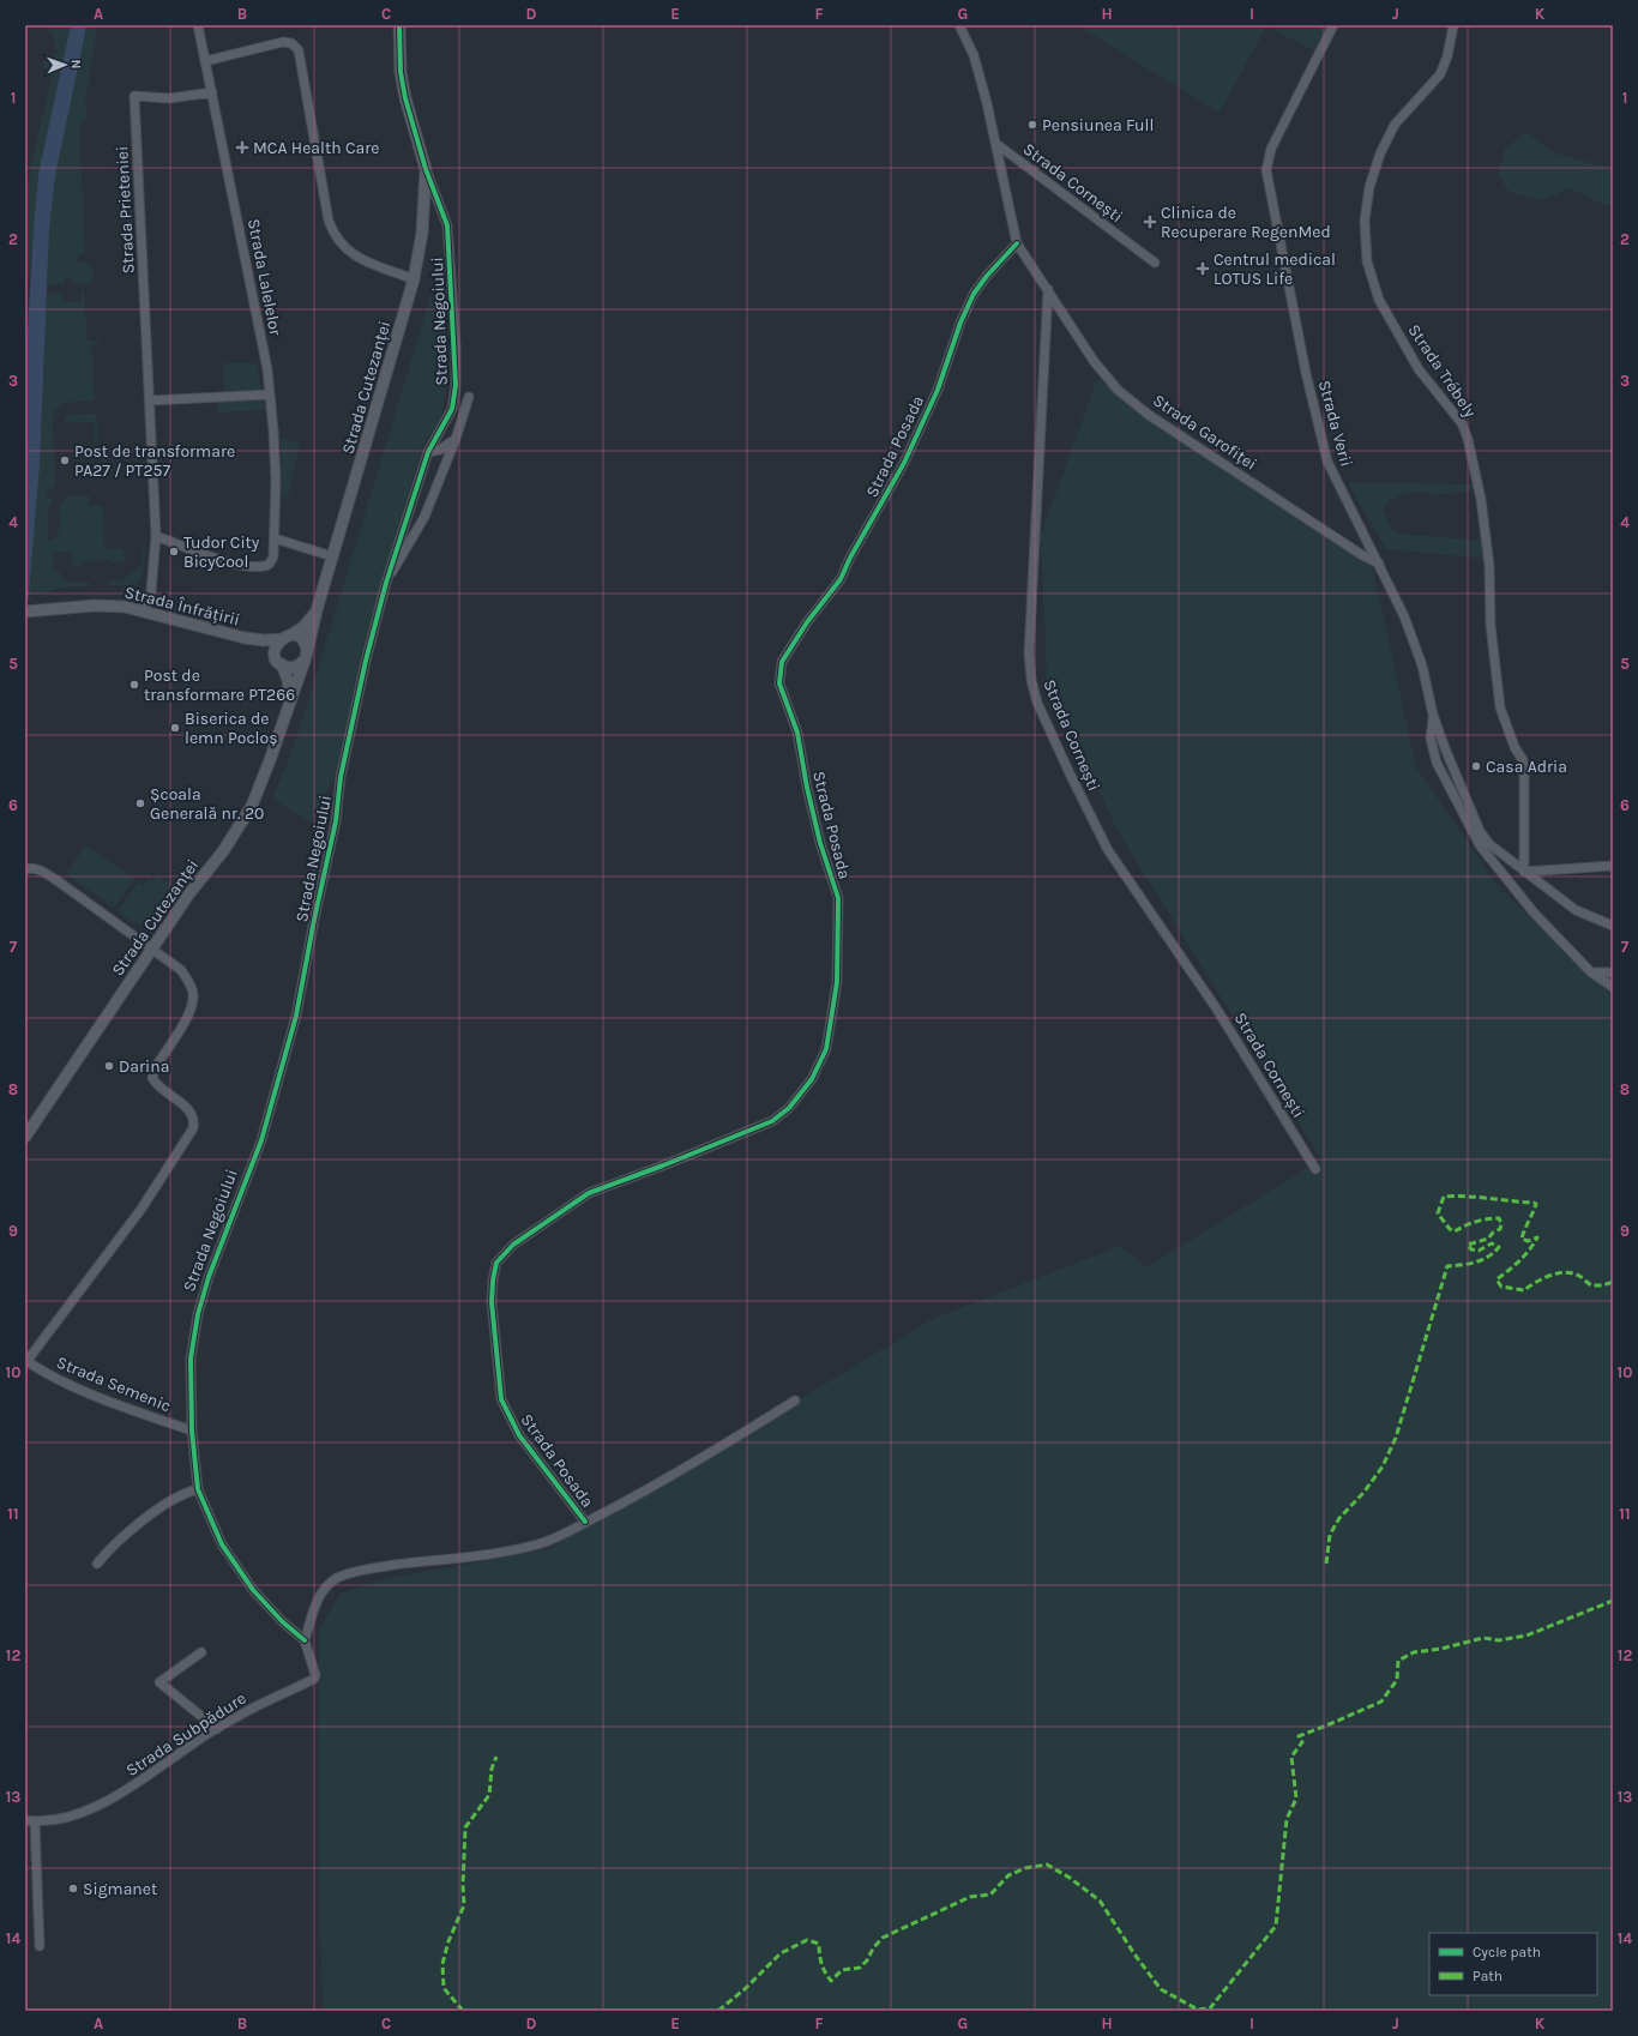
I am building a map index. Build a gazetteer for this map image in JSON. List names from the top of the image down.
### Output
{
  "streets": {
    "street": [
      "Strada Cornești",
      "Strada Prieteniei",
      "Strada Lalelelor",
      "Strada Negoiului",
      "Strada Trébely",
      "Strada Cutezanței",
      "Strada Verii",
      "Strada Garofiței",
      "Strada Posada",
      "Strada Înfrățirii",
      "Strada Semenic",
      "Strada Subpădure"
    ]
  },
  "crossings": [
    ["Strada Cornești", "Strada Garofiței"],
    ["Strada Cornești", "Strada Posada"],
    ["Strada Prieteniei", "Strada Lalelelor"],
    ["Strada Prieteniei", "Strada Înfrățirii"],
    ["Strada Negoiului", "Strada Cutezanței"],
    ["Strada Negoiului", "Strada Posada"],
    ["Strada Negoiului", "Strada Semenic"],
    ["Strada Negoiului", "Strada Subpădure"],
    ["Strada Trébely", "Strada Verii"],
    ["Strada Cutezanței", "Strada Înfrățirii"],
    ["Strada Verii", "Strada Garofiței"],
    ["Strada Posada", "Strada Subpădure"]
  ],
  "places": {
    "other": [
      "Pensiunea Full",
      "Post de transformare PA27 / PT257",
      "Tudor City BicyCool",
      "Post de transformare PT266",
      "Biserica de lemn Pocloș",
      "Casa Adria",
      "Școala Generală nr. 20",
      "Darina",
      "Sigmanet"
    ],
    "health": ["MCA Health Care", "Clinica de Recuperare RegenMed", "Centrul medical LOTUS Life"]
  },
  "legend": ["Cycle path", "Path"],
  "north": "right",
  "grid": {
    "columns": [
      "A",
      "B",
      "C",
      "D",
      "E",
      "F",
      "G",
      "H",
      "I",
      "J",
      "K"
    ],
    "rows": [
      "1",
      "2",
      "3",
      "4",
      "5",
      "6",
      "7",
      "8",
      "9",
      "10",
      "11",
      "12",
      "13",
      "14"
    ]
  }
}
